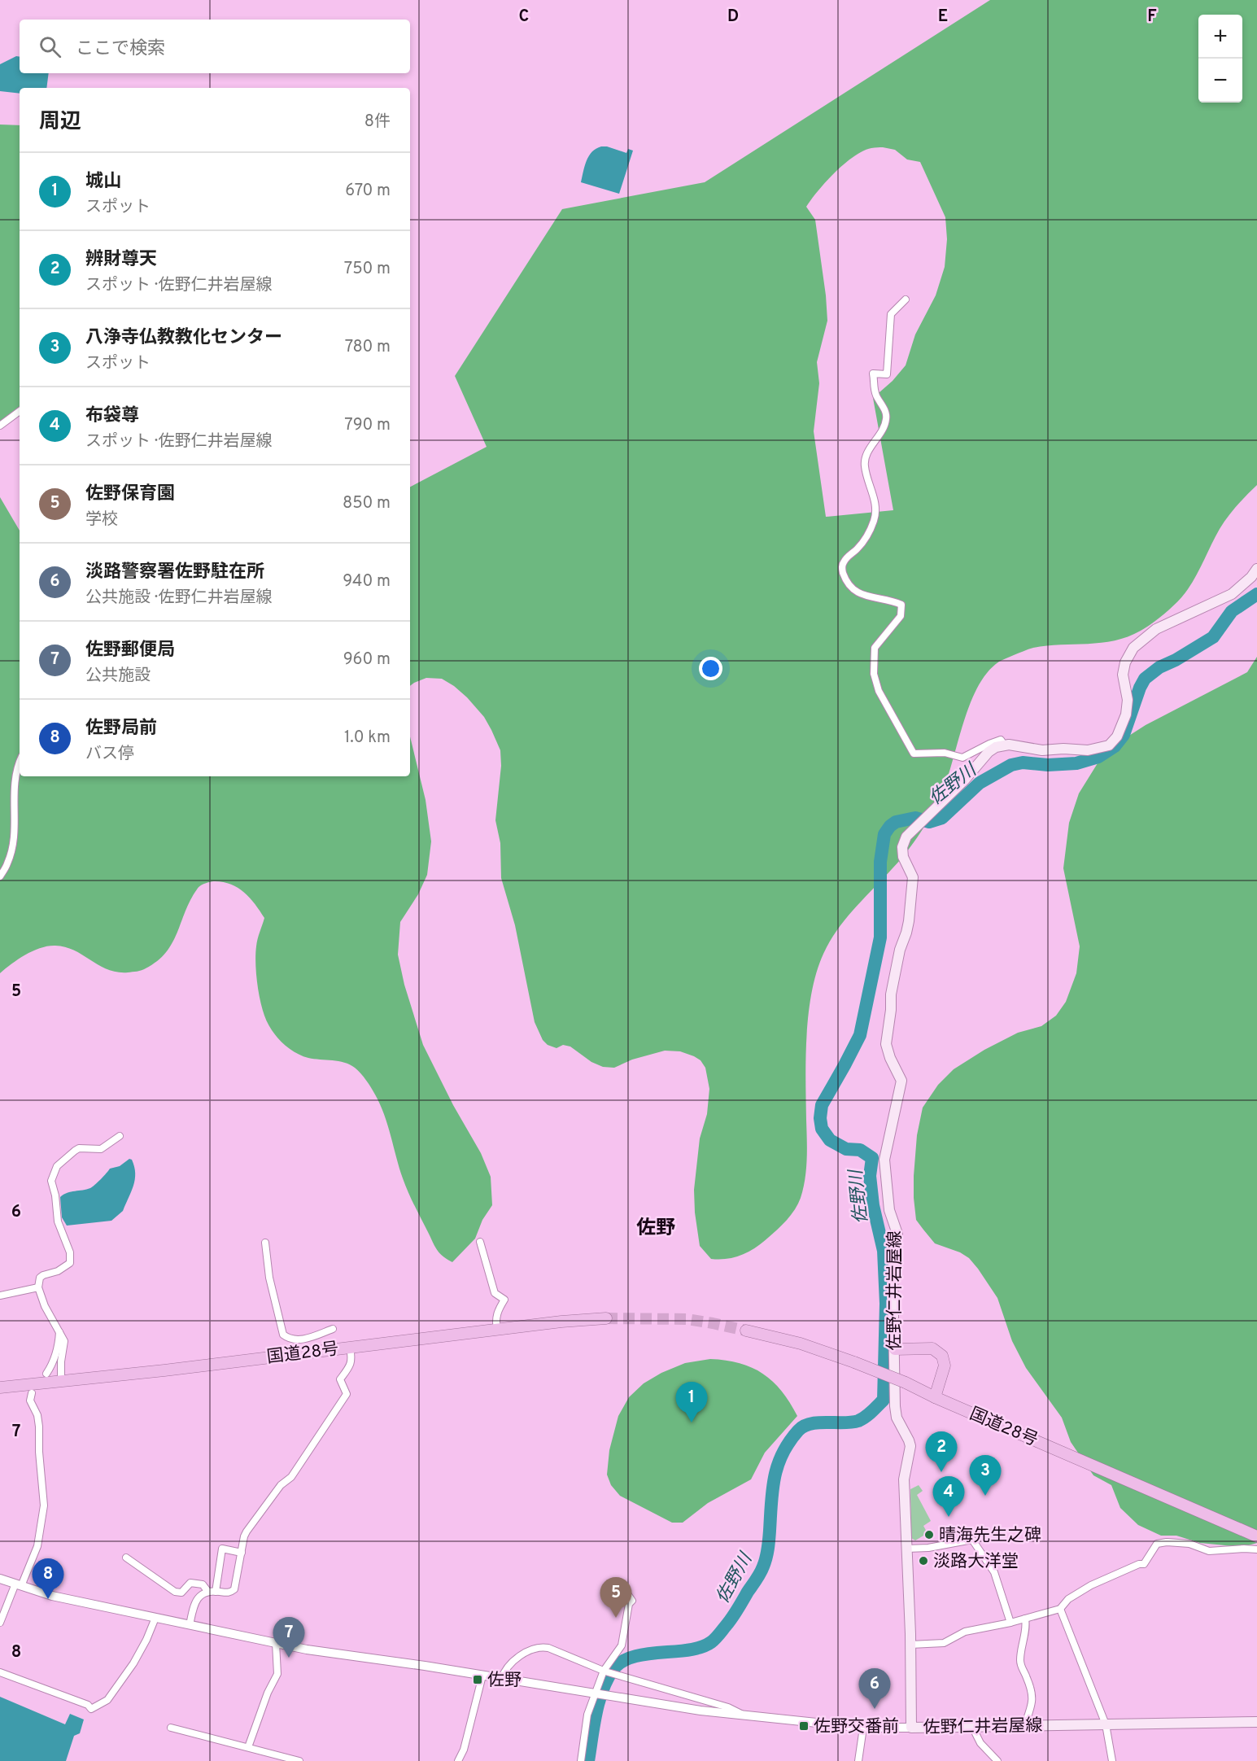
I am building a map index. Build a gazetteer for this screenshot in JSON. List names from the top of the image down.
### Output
{
  "streets": {
    "highway": ["国道28号"],
    "main road": ["佐野仁井岩屋線"]
  },
  "districts": ["佐野"],
  "water": ["佐野川"],
  "places": {
    "other": ["晴海先生之碑", "淡路大洋堂"],
    "transit": ["佐野", "佐野交番前"]
  },
  "page": {
    "map_buttons": ["+", "−"],
    "search": "ここで検索",
    "heading": ["周辺", "8件"],
    "list": [
      {
        "mark": "1",
        "name": "城山",
        "note": "スポット",
        "value": "670 m"
      },
      {
        "mark": "2",
        "name": "辨財尊天",
        "note": "スポット · 佐野仁井岩屋線",
        "value": "750 m"
      },
      {
        "mark": "3",
        "name": "八浄寺仏教教化センター",
        "note": "スポット",
        "value": "780 m"
      },
      {
        "mark": "4",
        "name": "布袋尊",
        "note": "スポット · 佐野仁井岩屋線",
        "value": "790 m"
      },
      {
        "mark": "5",
        "name": "佐野保育園",
        "note": "学校",
        "value": "850 m"
      },
      {
        "mark": "6",
        "name": "淡路警察署佐野駐在所",
        "note": "公共施設 · 佐野仁井岩屋線",
        "value": "940 m"
      },
      {
        "mark": "7",
        "name": "佐野郵便局",
        "note": "公共施設",
        "value": "960 m"
      },
      {
        "mark": "8",
        "name": "佐野局前",
        "note": "バス停",
        "value": "1.0 km"
      }
    ],
    "pins": [
      "1",
      "2",
      "3",
      "4",
      "8",
      "5",
      "7",
      "6"
    ]
  },
  "grid": {
    "columns": [
      "C",
      "D",
      "E",
      "F"
    ],
    "rows": [
      "5",
      "6",
      "7",
      "8"
    ]
  }
}
